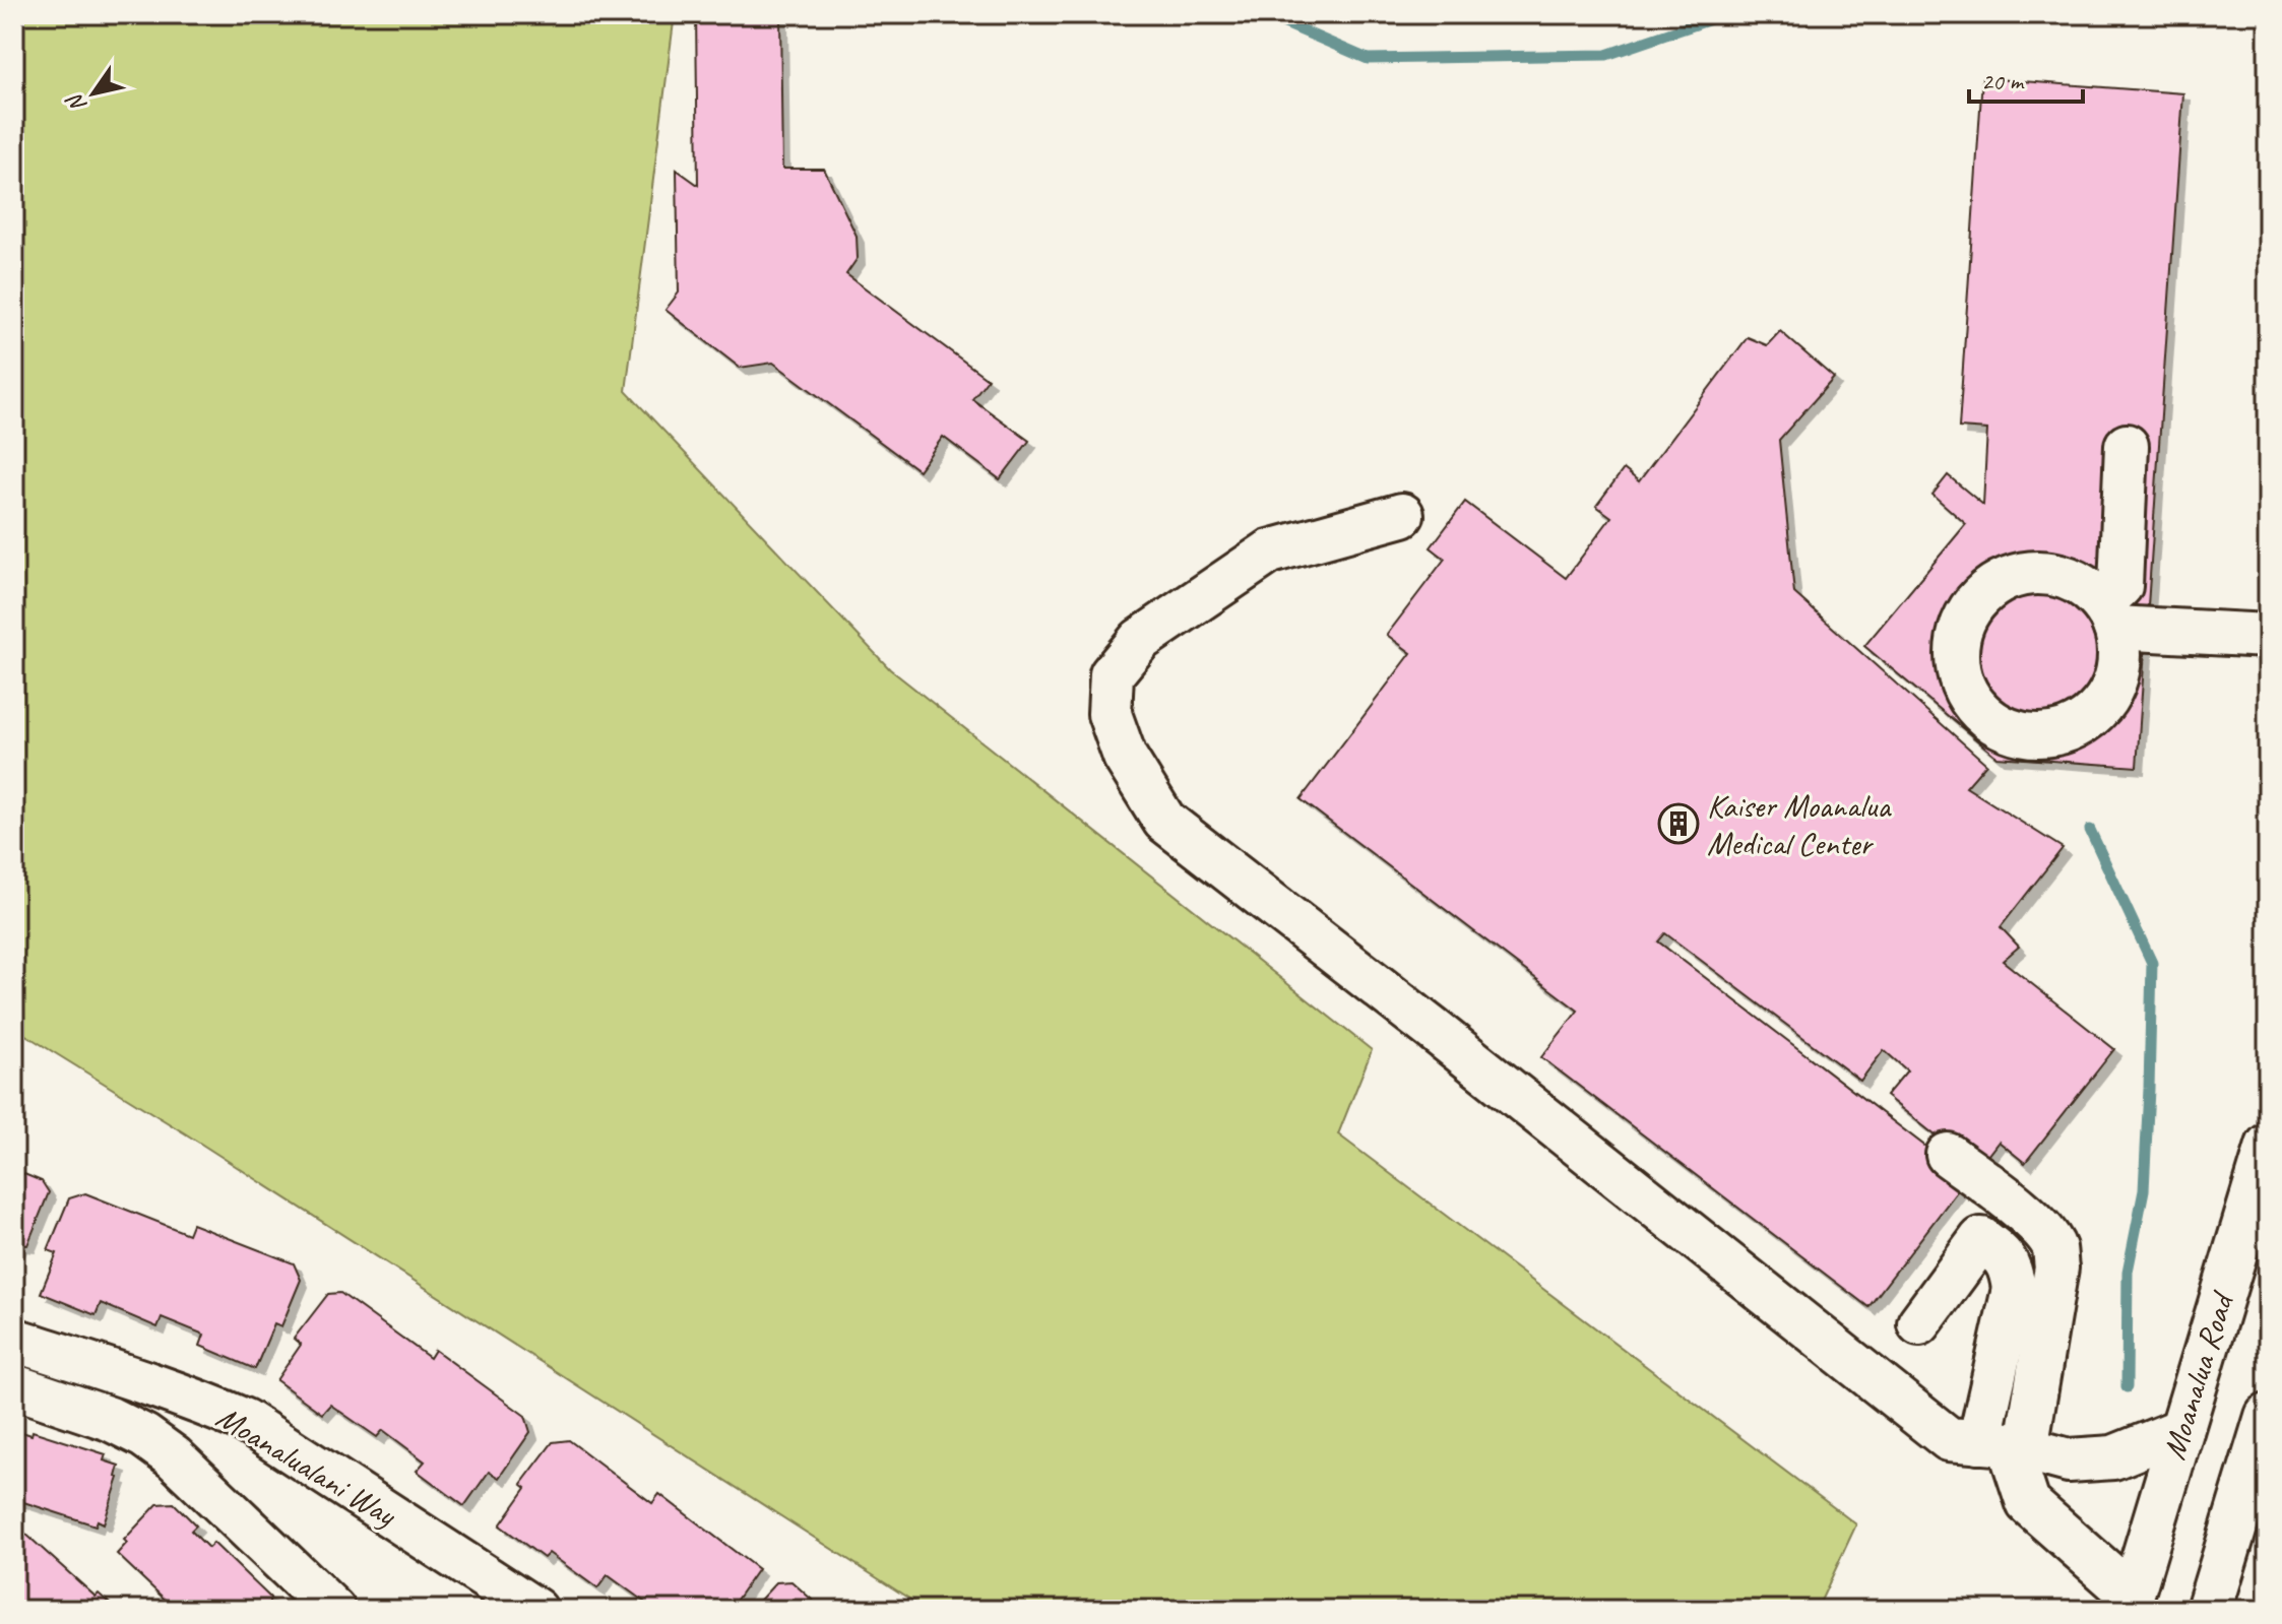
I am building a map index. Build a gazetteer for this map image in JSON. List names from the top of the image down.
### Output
{
  "streets": {
    "street": ["Moanalua Road", "Moanalualani Way"]
  },
  "places": {
    "building": ["Kaiser Moanalua Medical Center"]
  },
  "scale_bar": "20 m",
  "north": "bottom left"
}
